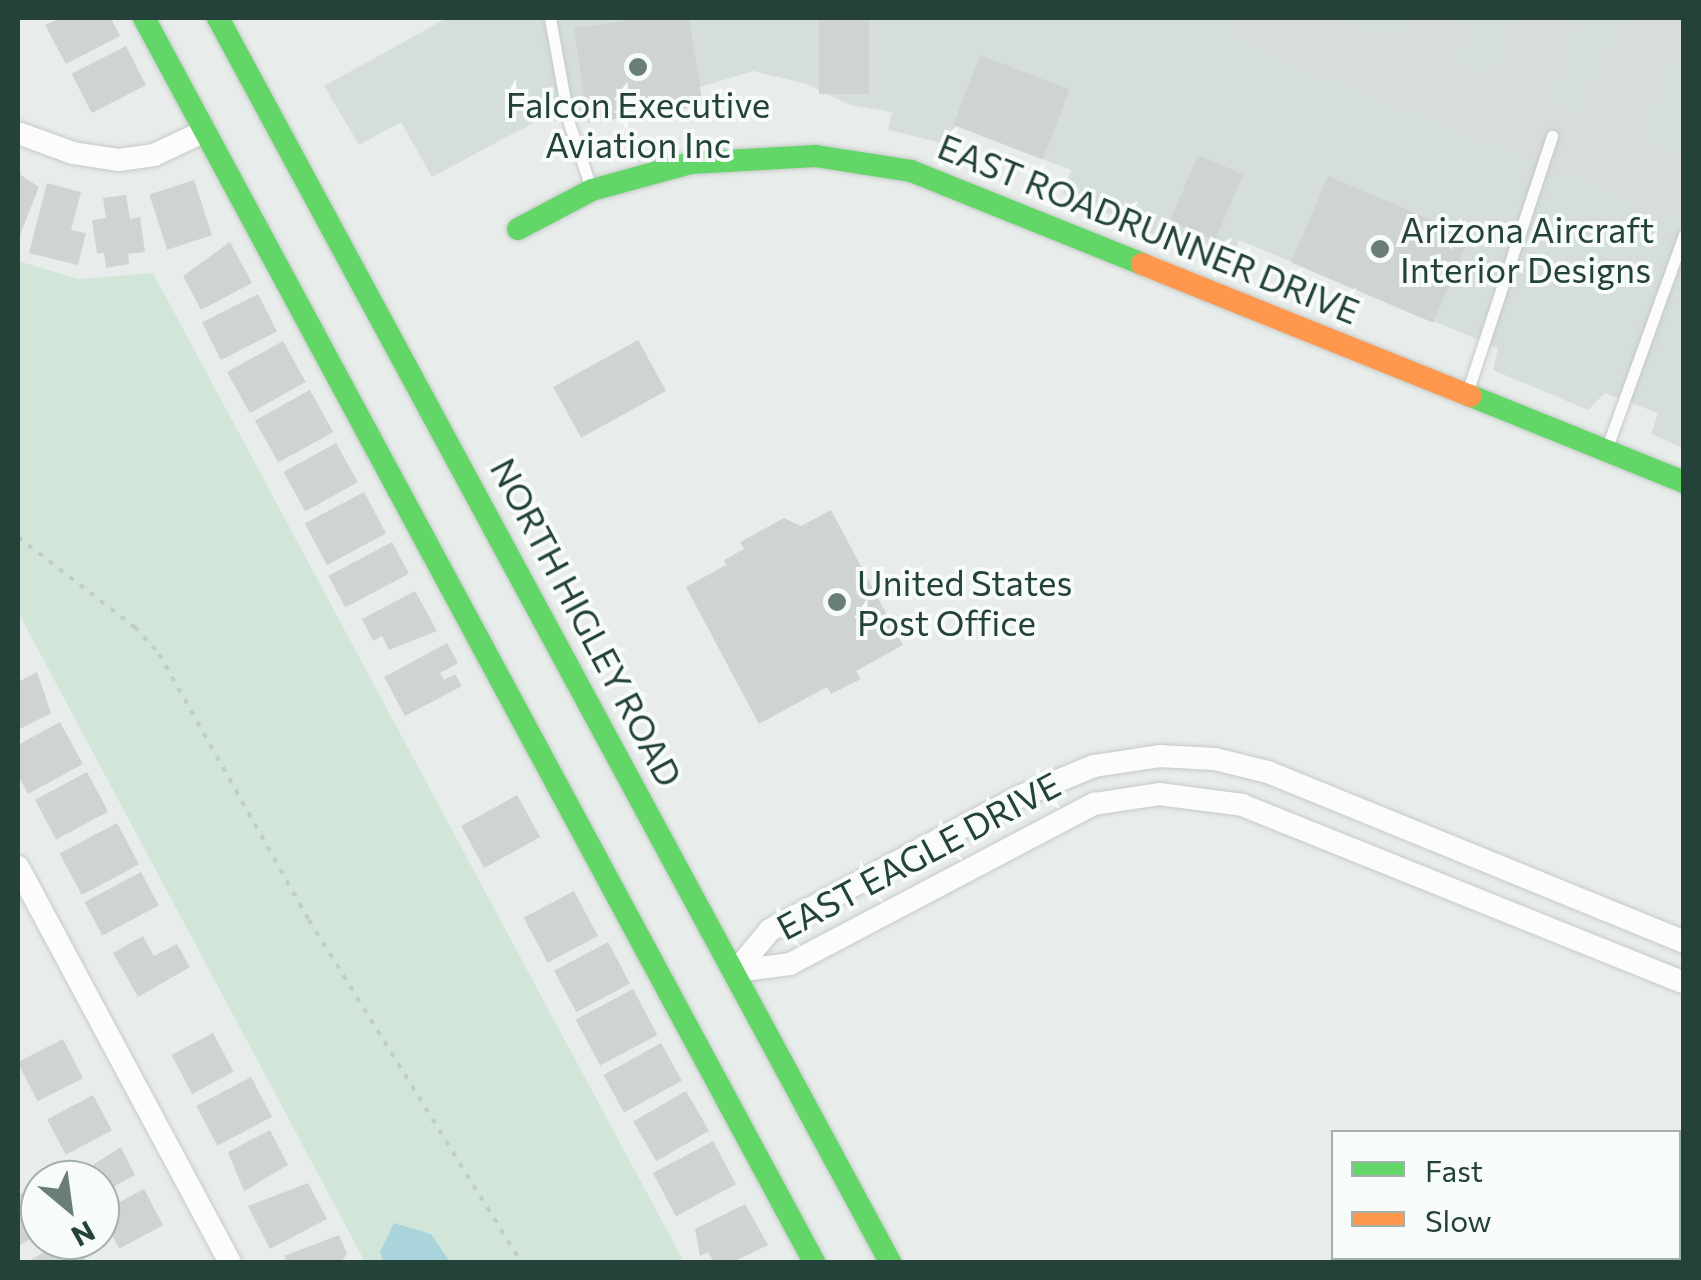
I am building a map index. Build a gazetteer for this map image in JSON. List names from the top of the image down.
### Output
{
  "streets": {
    "street": ["EAST ROADRUNNER DRIVE", "NORTH HIGLEY ROAD", "EAST EAGLE DRIVE"]
  },
  "crossings": [
    ["NORTH HIGLEY ROAD", "EAST EAGLE DRIVE"]
  ],
  "places": ["Falcon Executive Aviation Inc", "Arizona Aircraft Interior Designs", "United States Post Office"],
  "legend": ["Fast", "Slow"],
  "north": "bottom right"
}
